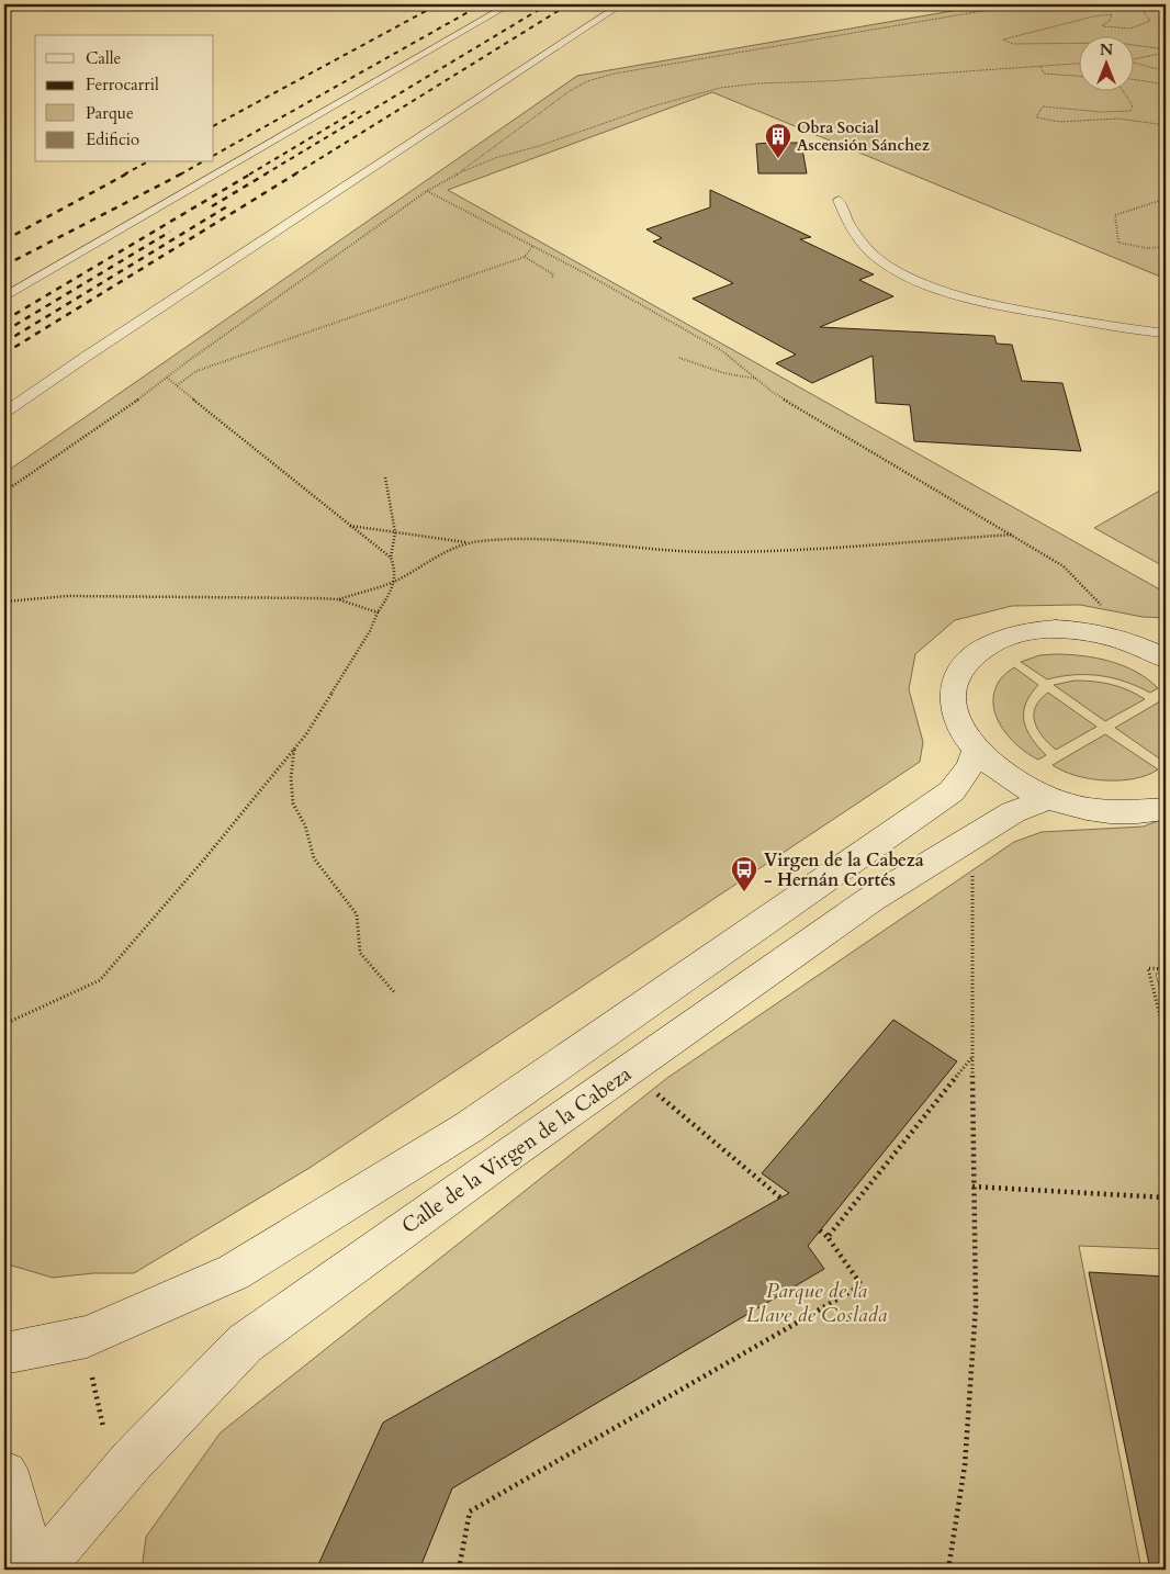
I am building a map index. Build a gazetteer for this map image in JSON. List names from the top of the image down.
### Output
{
  "streets": {
    "main road": ["Calle de la Virgen de la Cabeza"]
  },
  "parks": ["Parque de la Llave de Coslada"],
  "places": {
    "building": ["Obra Social Ascensión Sánchez"],
    "bus stop": ["Virgen de la Cabeza - Hernán Cortés"]
  },
  "legend": [
    "Calle",
    "Ferrocarril",
    "Parque",
    "Edificio"
  ],
  "north": "top"
}
